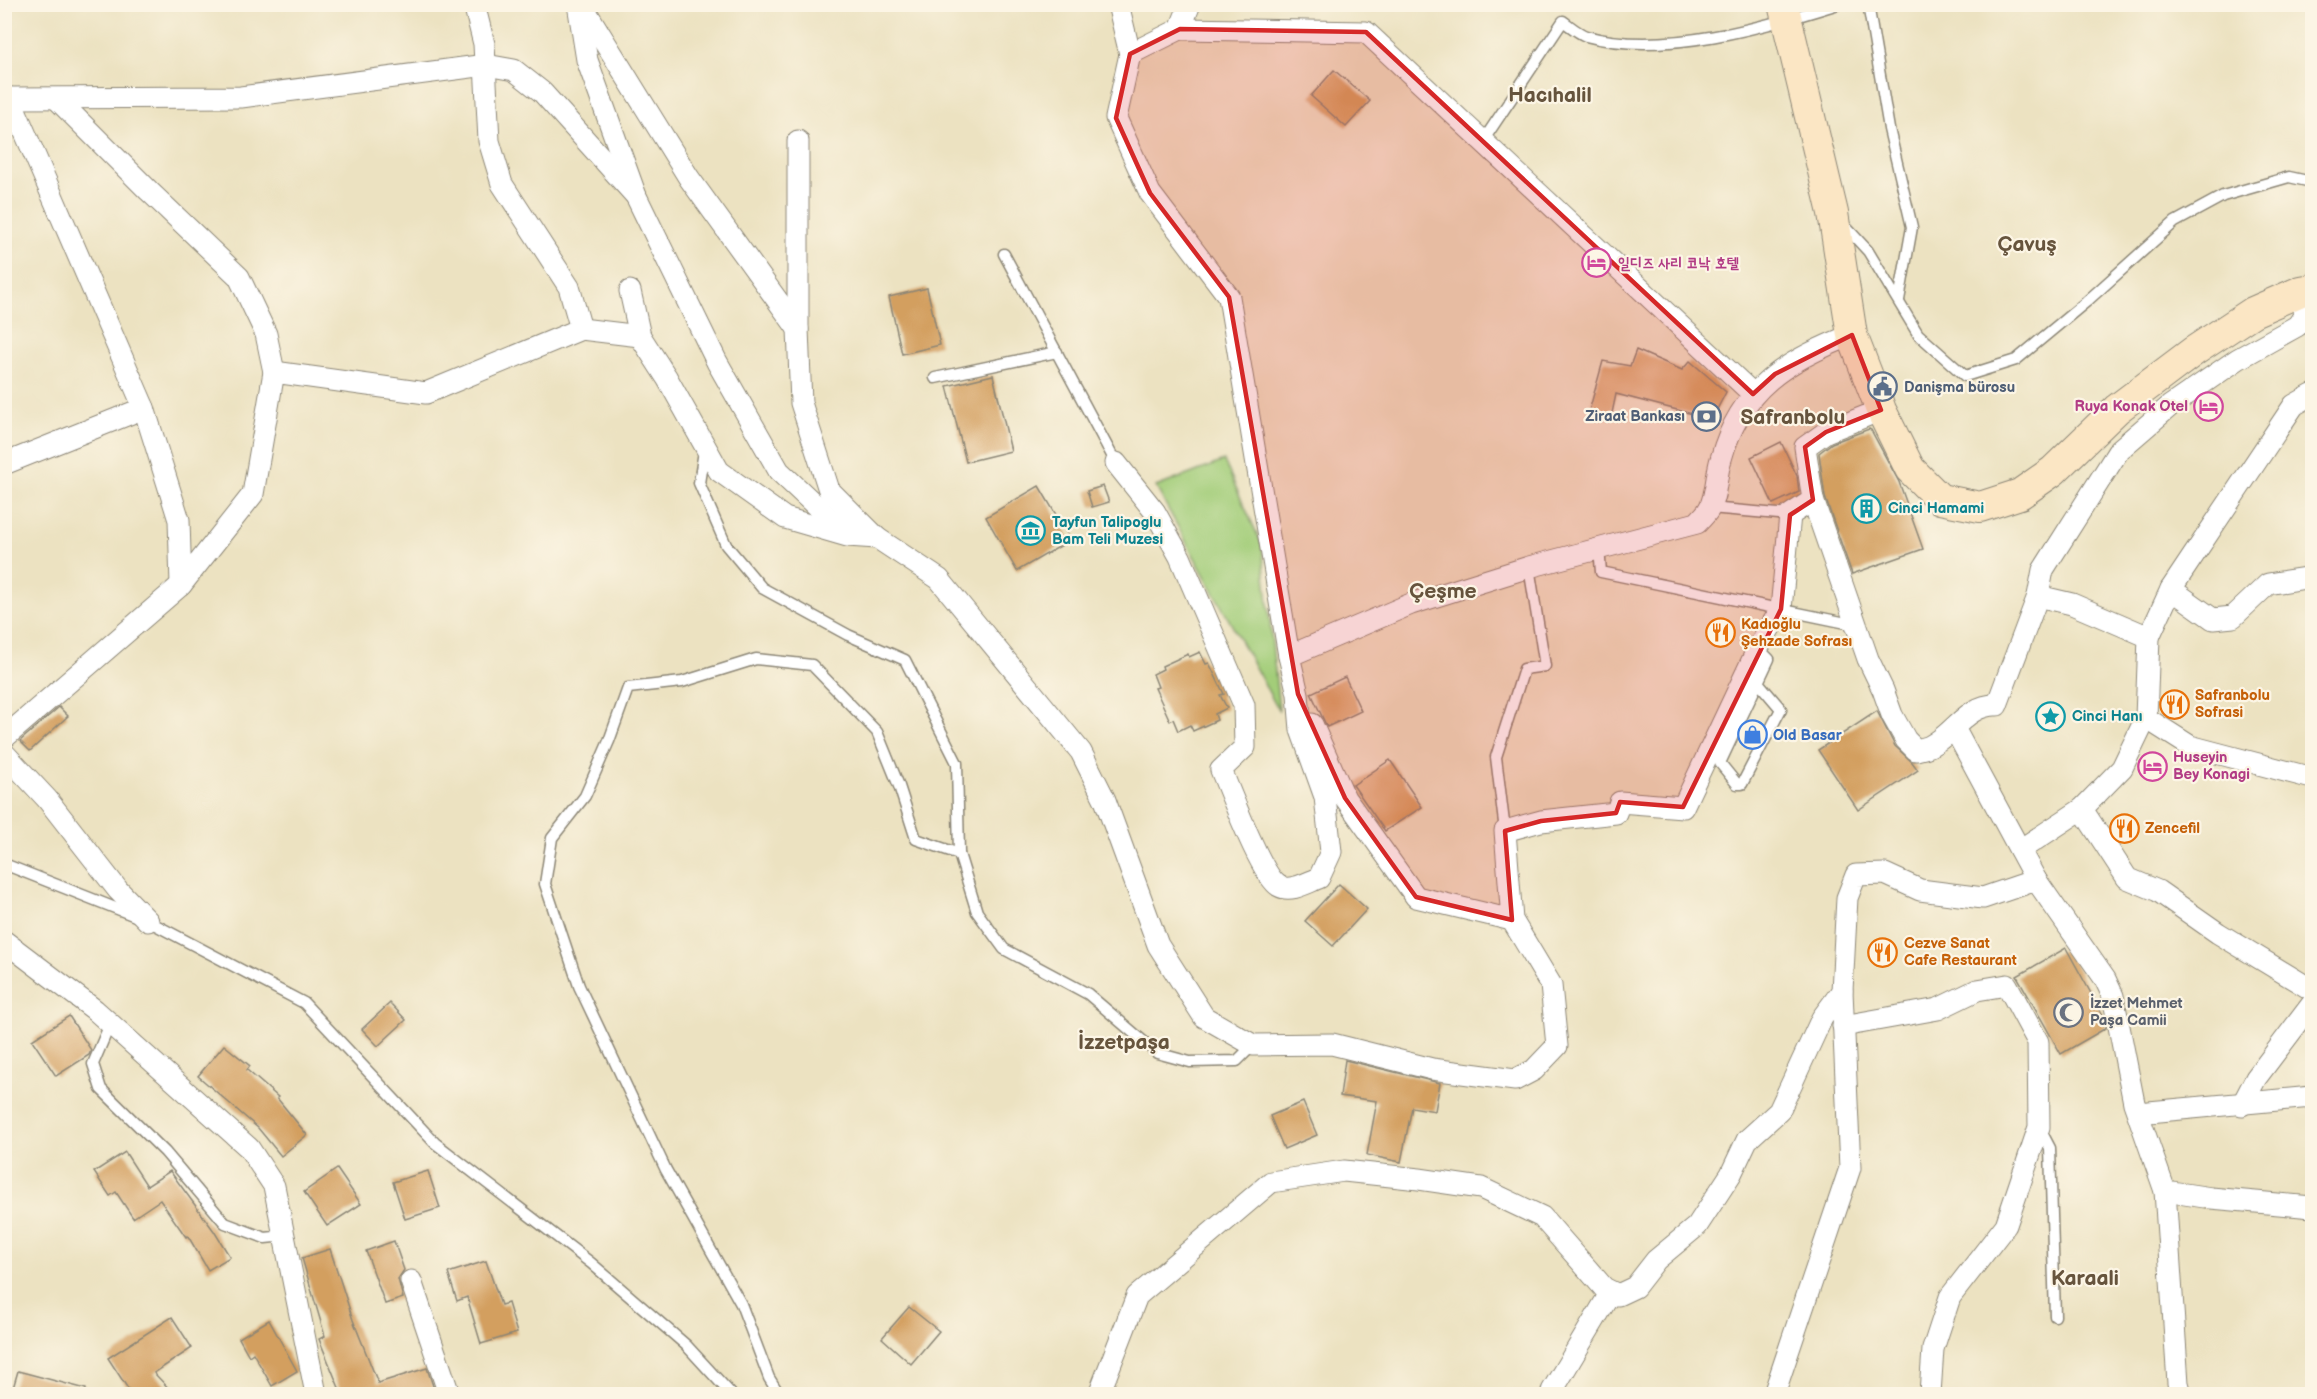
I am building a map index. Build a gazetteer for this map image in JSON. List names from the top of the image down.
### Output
{
  "districts": [
    "Hacıhalil",
    "Çavuş",
    "Safranbolu",
    "Çeşme",
    "İzzetpaşa",
    "Karaali"
  ],
  "places": {
    "hotel": ["일디즈 사리 코낙 호텔", "Ruya Konak Otel", "Huseyin Bey Konagi"],
    "public building": ["Danişma bürosu"],
    "bank": ["Ziraat Bankası"],
    "building": ["Cinci Hamami"],
    "museum": ["Tayfun Talipoglu Bam Teli Muzesi"],
    "restaurant": [
      "Kadıoğlu Şehzade Sofrası",
      "Safranbolu Sofrasi",
      "Zencefil",
      "Cezve Sanat Cafe Restaurant"
    ],
    "place": ["Cinci Hanı"],
    "shop": ["Old Basar"],
    "mosque": ["İzzet Mehmet Paşa Camii"]
  }
}
